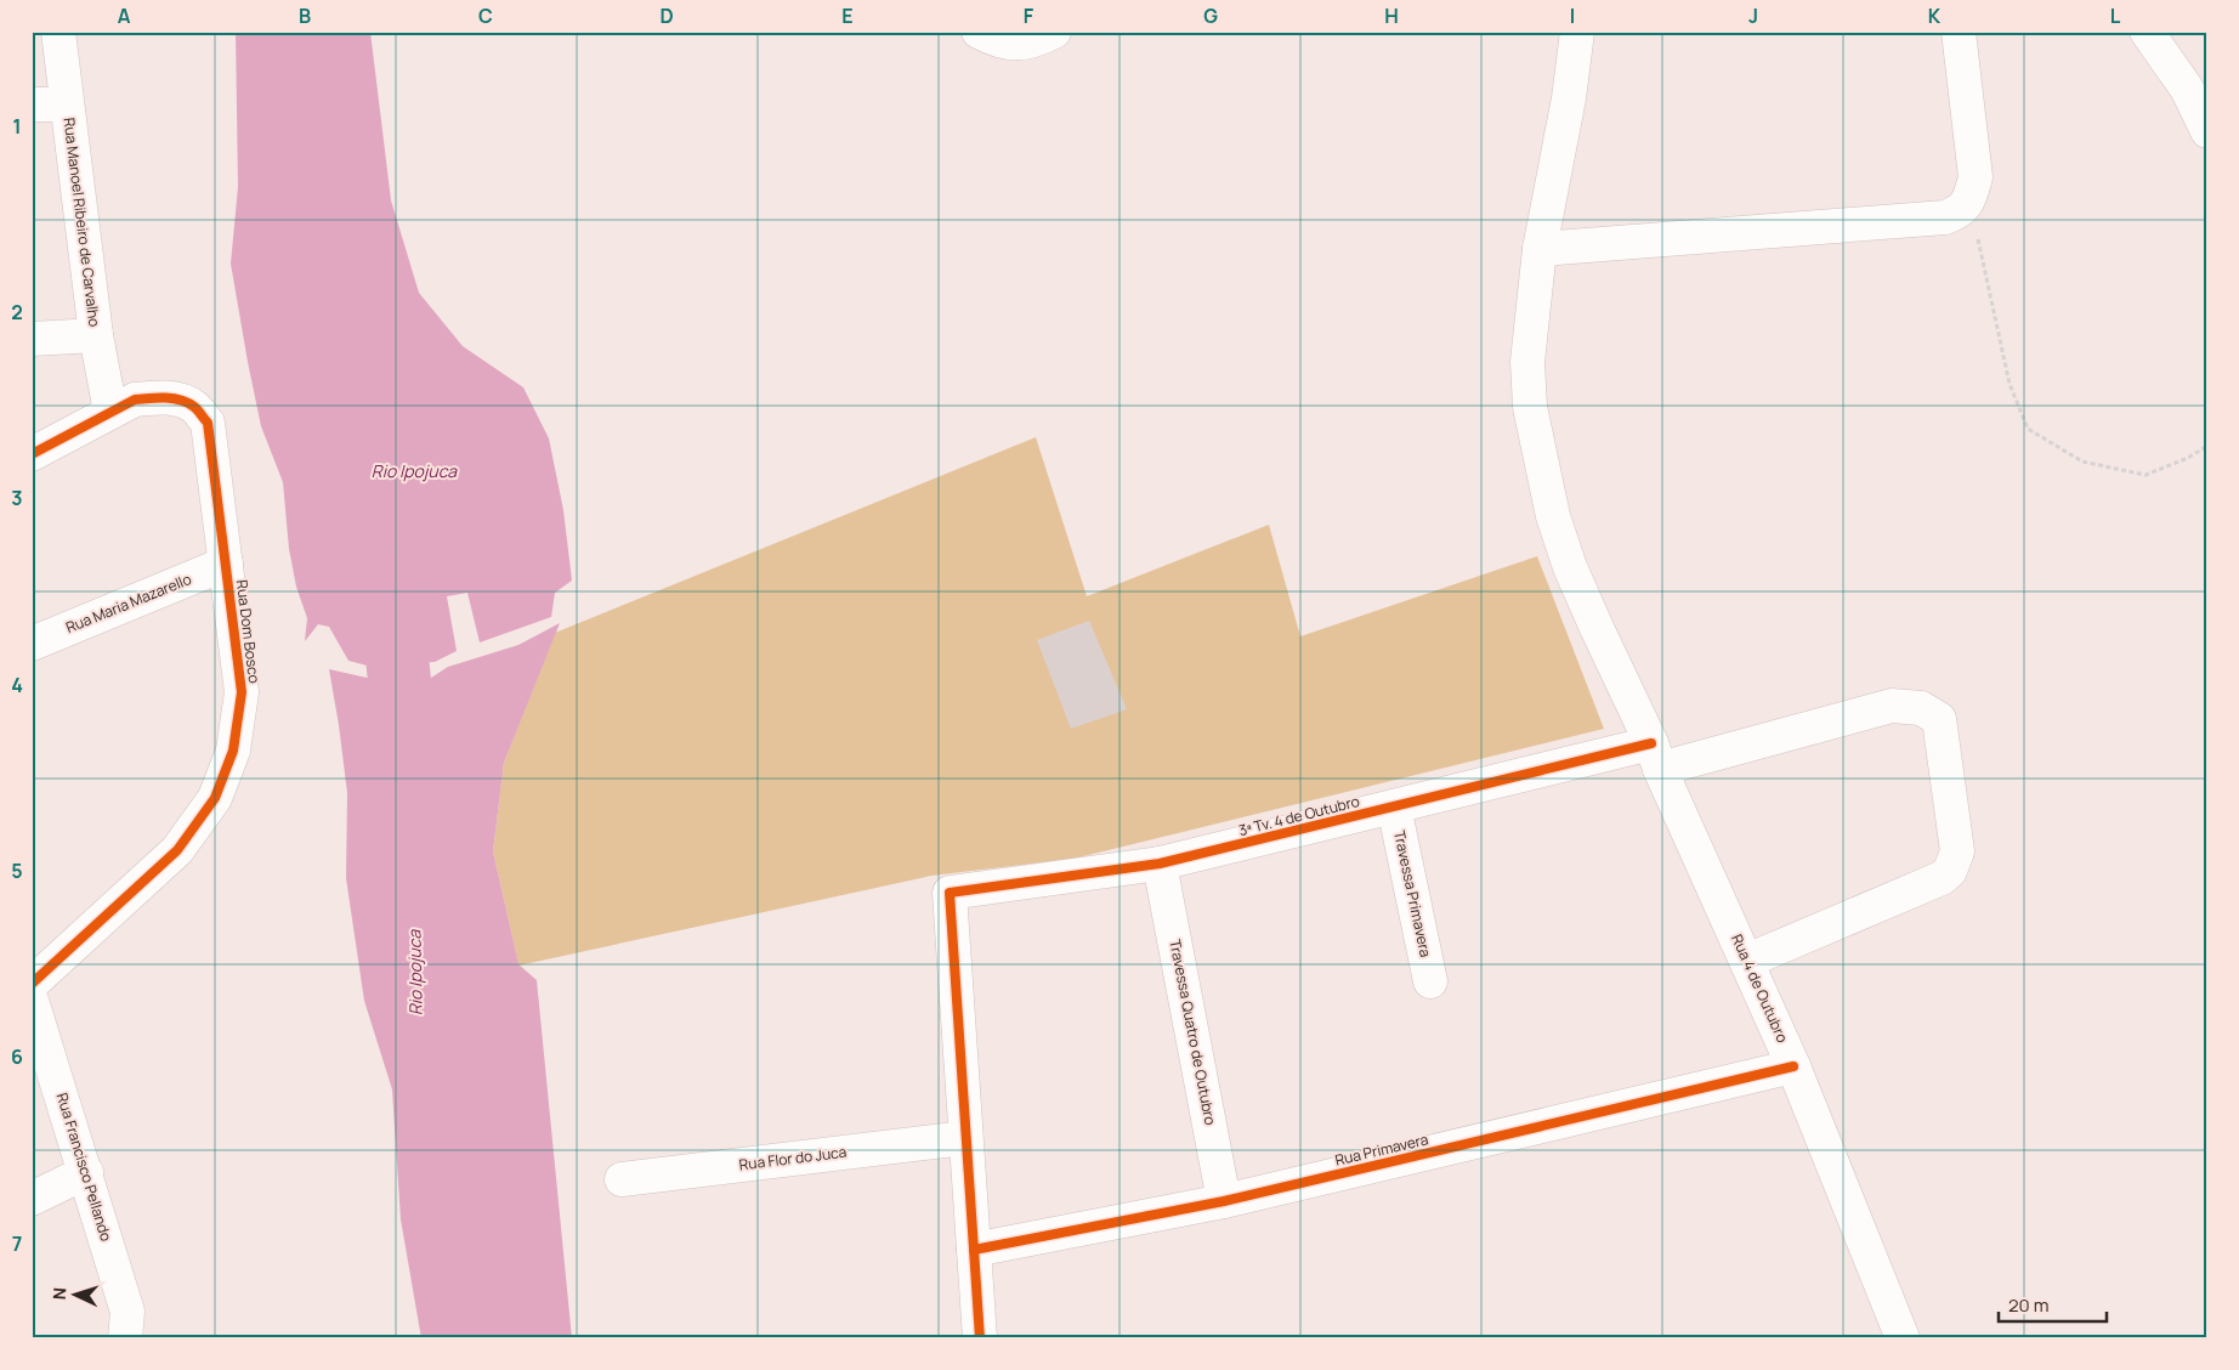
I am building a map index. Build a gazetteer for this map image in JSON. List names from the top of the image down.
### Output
{
  "streets": {
    "street": [
      "Rua Manoel Ribeiro de Carvalho",
      "Rua Maria Mazarello",
      "Rua Dom Bosco",
      "3ª Tv. 4 de Outubro",
      "Travessa Primavera",
      "Rua 4 de Outubro",
      "Travessa Quatro de Outubro",
      "Rua Primavera",
      "Rua Flor do Juca",
      "Rua Francisco Pellando"
    ]
  },
  "crossings": [
    ["Rua Manoel Ribeiro de Carvalho", "Rua Dom Bosco"],
    ["Rua Maria Mazarello", "Rua Dom Bosco"],
    ["3ª Tv. 4 de Outubro", "Travessa Primavera"],
    ["3ª Tv. 4 de Outubro", "Rua 4 de Outubro"],
    ["3ª Tv. 4 de Outubro", "Travessa Quatro de Outubro"],
    ["3ª Tv. 4 de Outubro", "Rua Flor do Juca"],
    ["Rua 4 de Outubro", "Rua Primavera"],
    ["Travessa Quatro de Outubro", "Rua Primavera"]
  ],
  "water": ["Rio Ipojuca"],
  "scale_bar": "20 m",
  "north": "left",
  "grid": {
    "columns": [
      "A",
      "B",
      "C",
      "D",
      "E",
      "F",
      "G",
      "H",
      "I",
      "J",
      "K",
      "L"
    ],
    "rows": [
      "1",
      "2",
      "3",
      "4",
      "5",
      "6",
      "7"
    ]
  }
}
